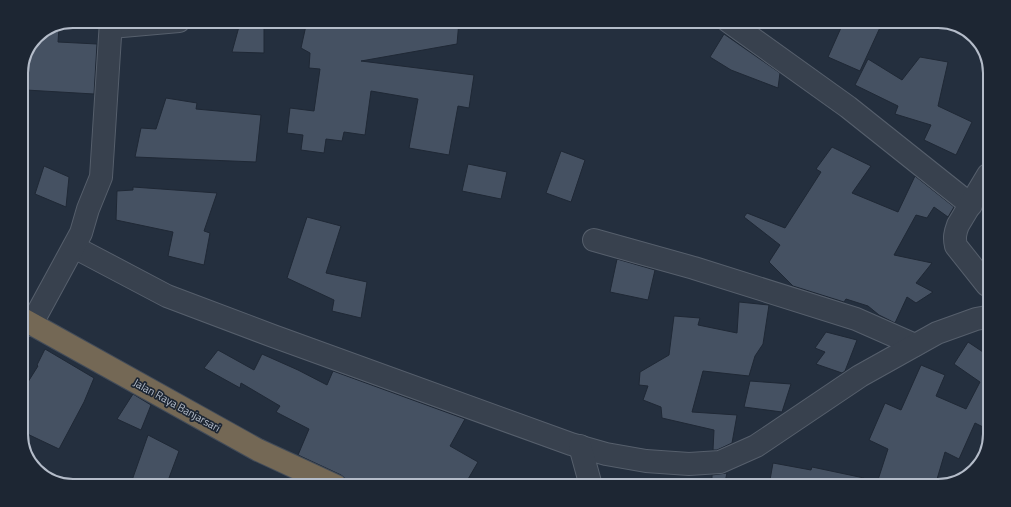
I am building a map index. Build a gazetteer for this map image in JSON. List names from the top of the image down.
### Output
{
  "streets": {
    "highway": ["Jalan Raya Banjarsari"]
  }
}
